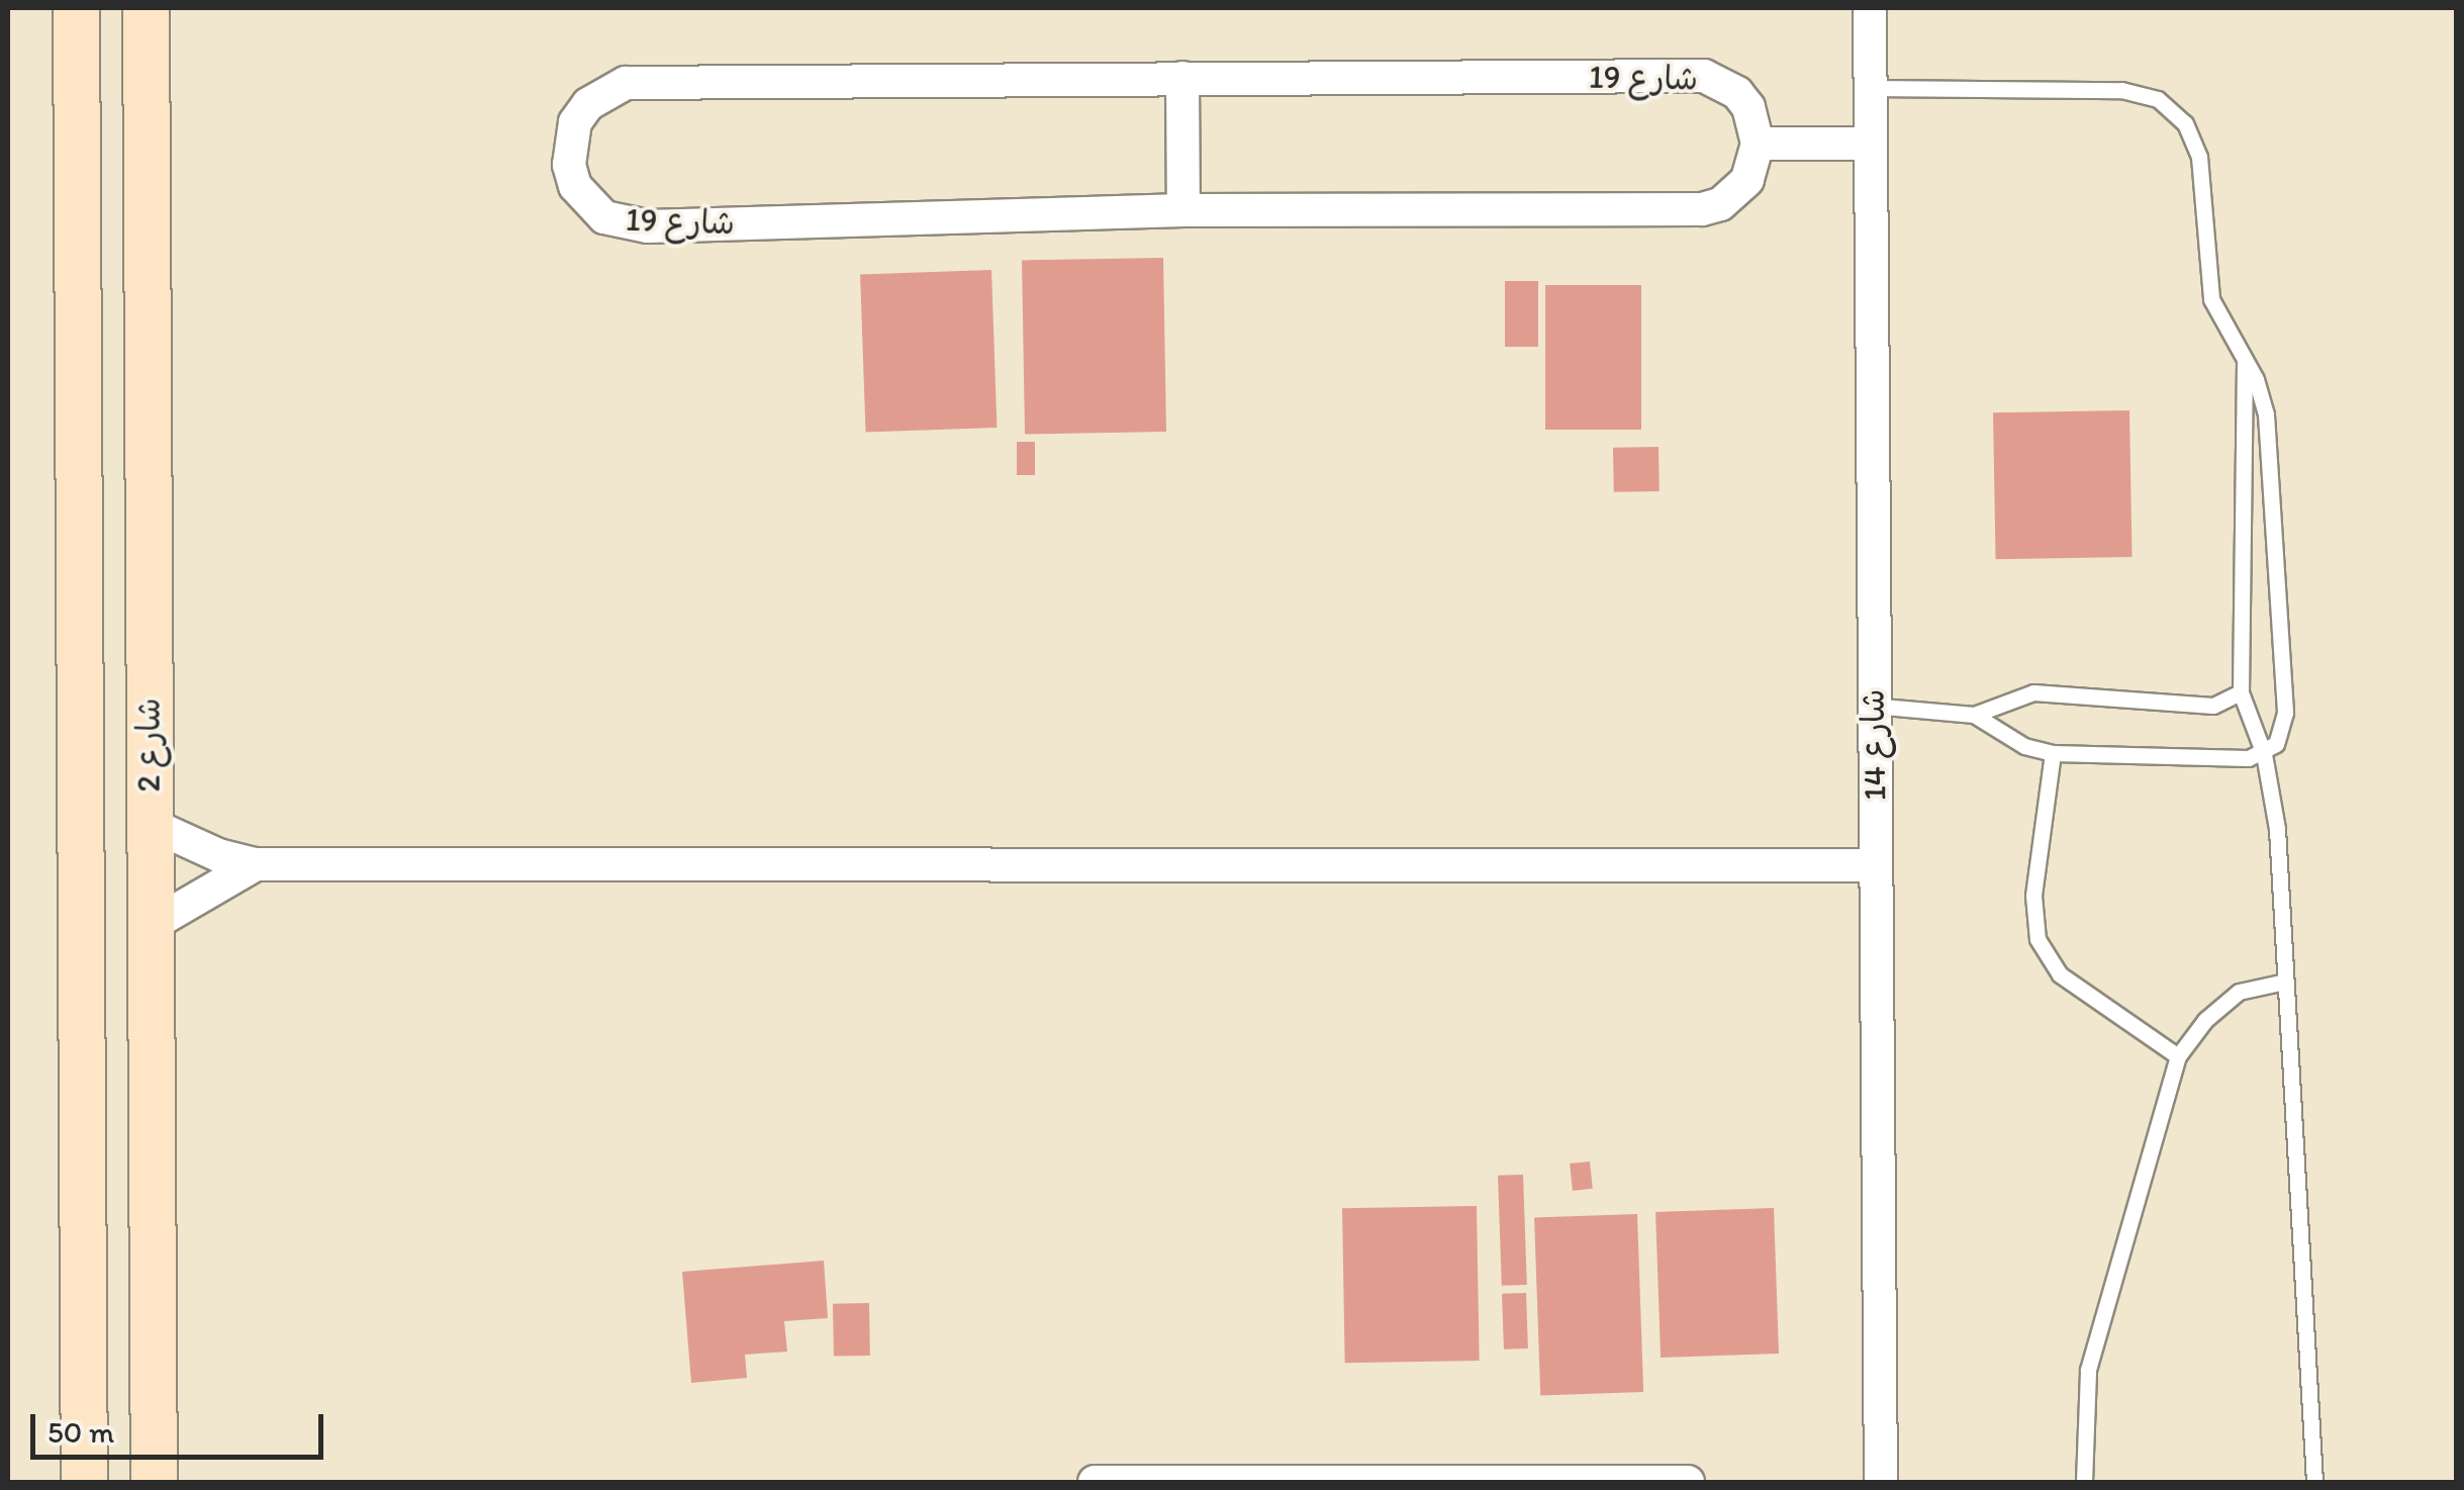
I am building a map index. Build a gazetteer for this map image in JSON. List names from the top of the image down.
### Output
{
  "streets": {
    "street": ["شارع 19", "شارع 2", "شارع 14"]
  },
  "scale_bar": "50 m"
}
